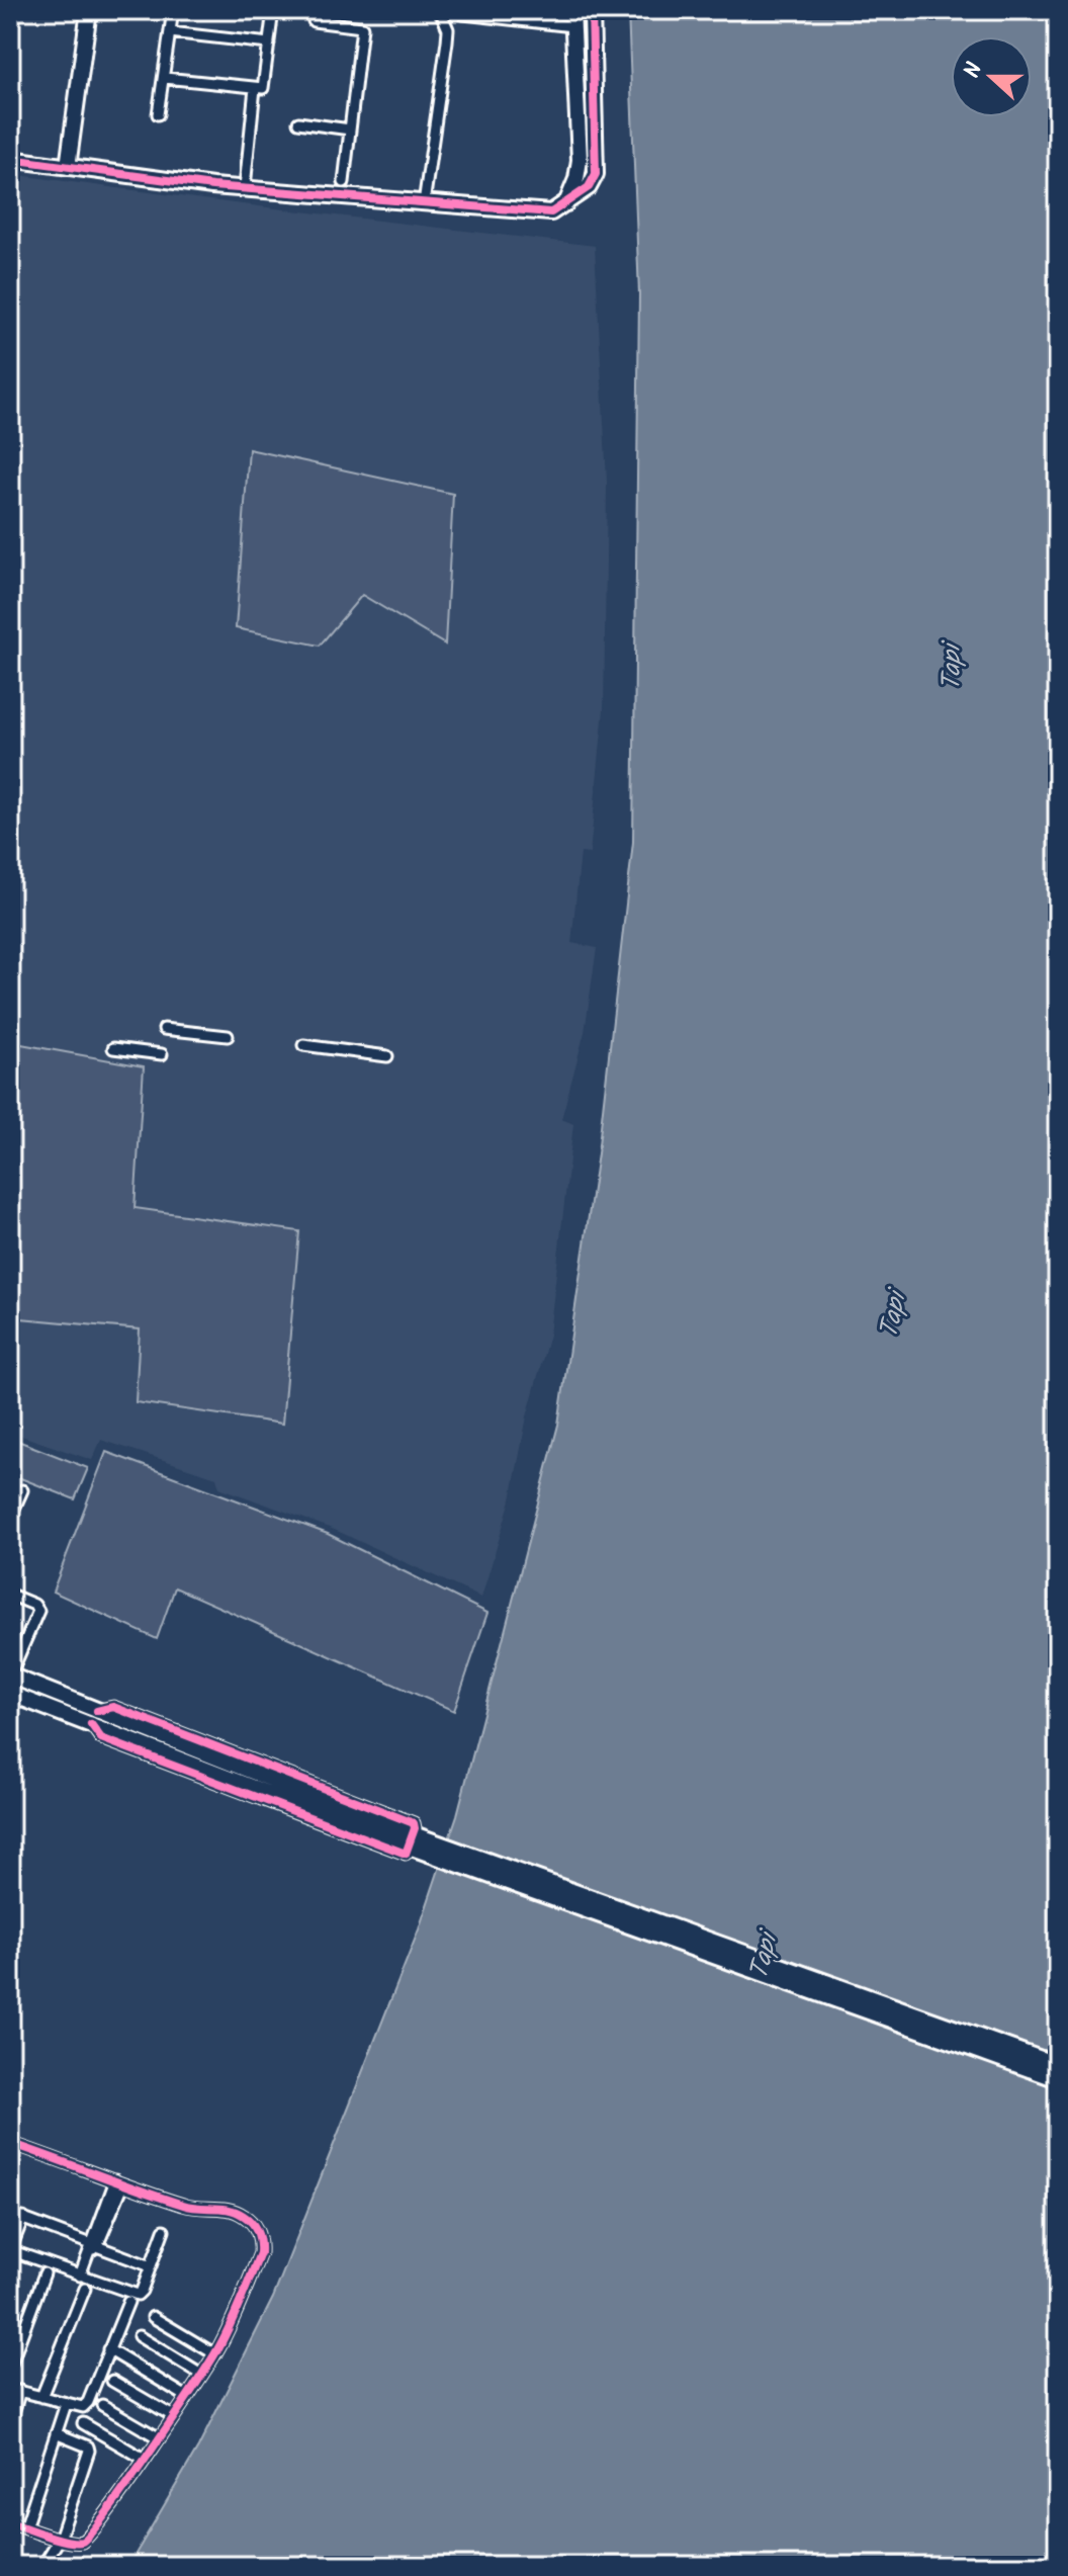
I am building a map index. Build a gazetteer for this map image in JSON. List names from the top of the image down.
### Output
{
  "water": ["Tapi"],
  "north": "left"
}
